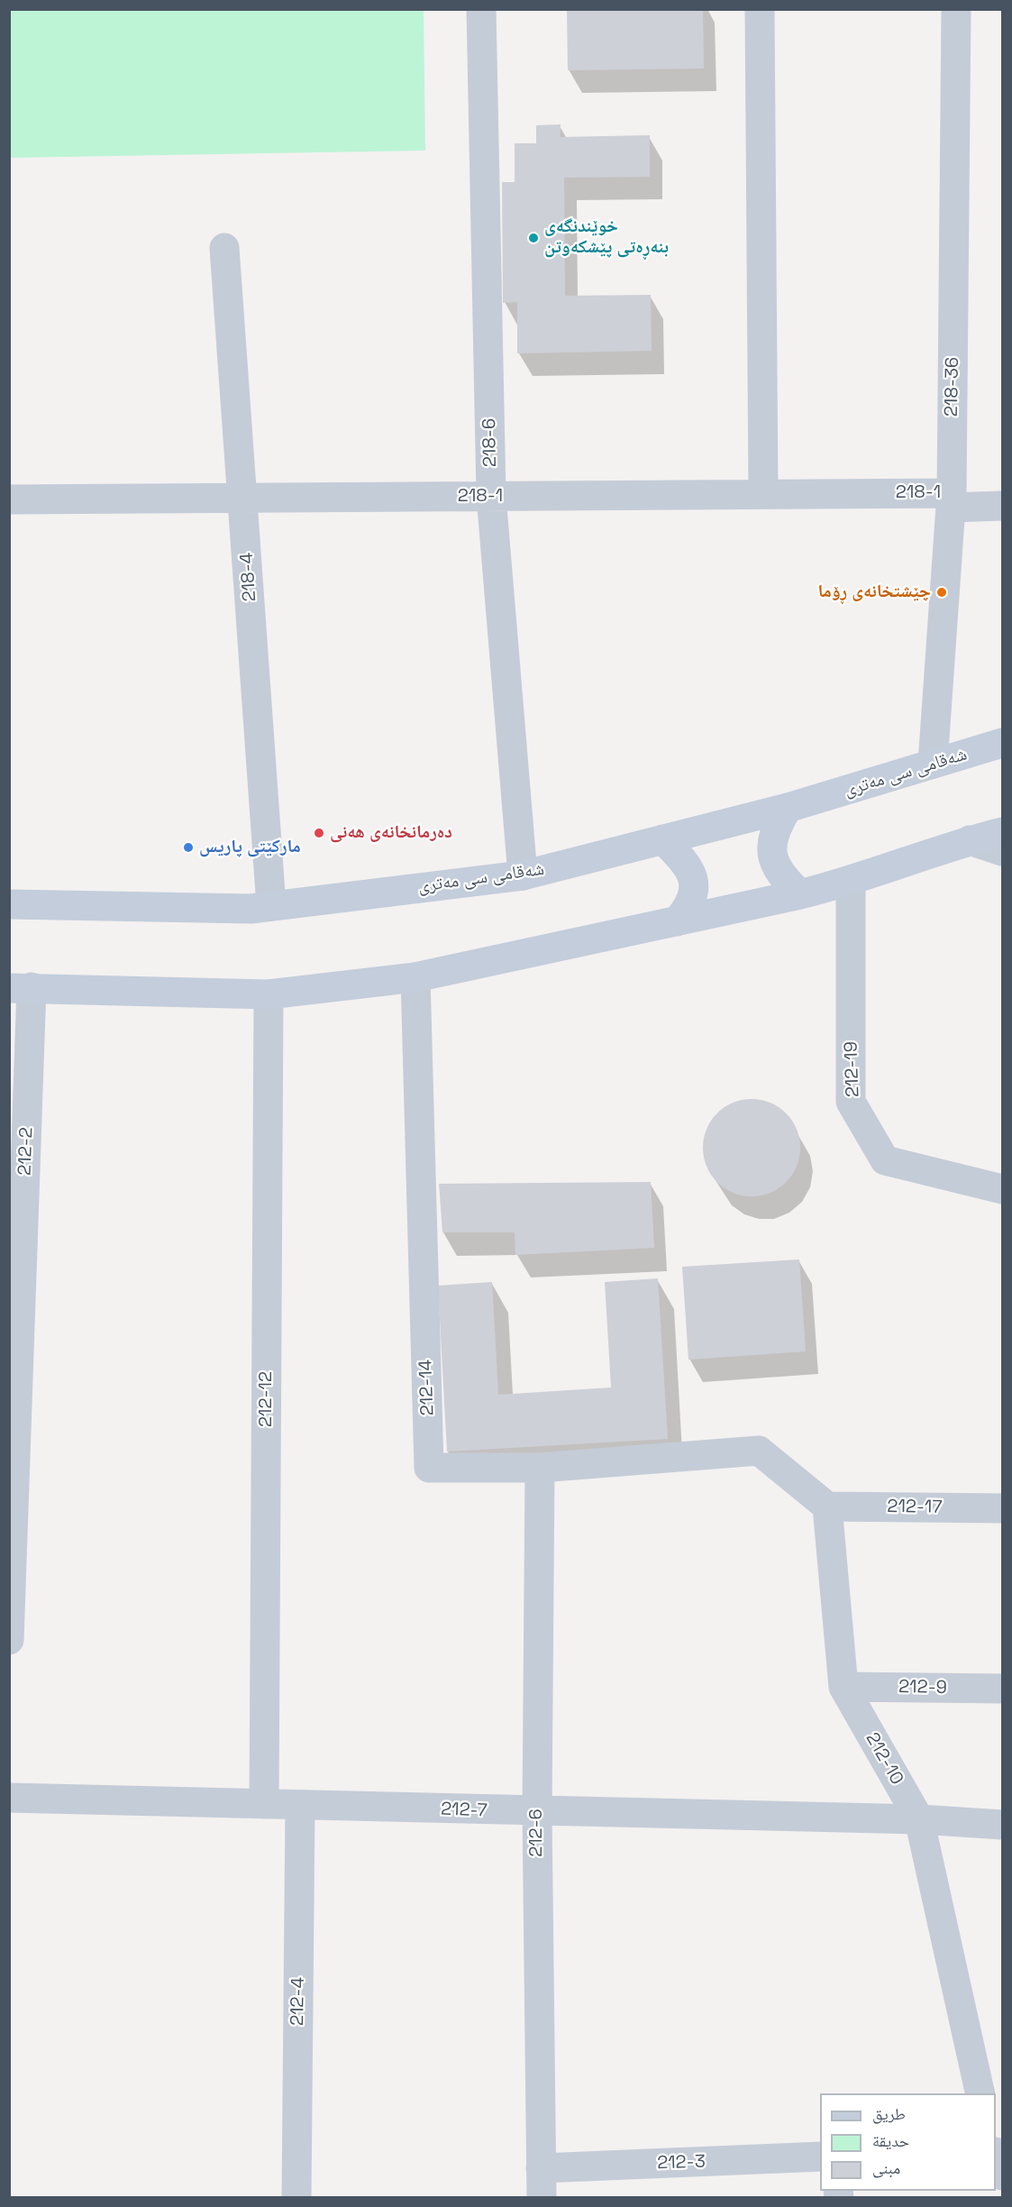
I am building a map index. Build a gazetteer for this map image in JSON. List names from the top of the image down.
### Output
{
  "streets": {
    "main road": ["شەقامی سی مەتری"],
    "street": [
      "218-36",
      "218-6",
      "218-1",
      "218-4",
      "212-19",
      "212-2",
      "212-14",
      "212-12",
      "212-17",
      "212-9",
      "212-10",
      "212-7",
      "212-6",
      "212-4",
      "212-3"
    ]
  },
  "crossings": [
    ["218-36", "218-1"],
    ["218-36", "شەقامی سی مەتری"],
    ["218-6", "218-1"],
    ["218-6", "شەقامی سی مەتری"],
    ["218-1", "218-4"],
    ["218-4", "شەقامی سی مەتری"],
    ["212-14", "212-17"],
    ["212-14", "212-10"],
    ["212-14", "212-6"],
    ["212-12", "212-7"],
    ["212-17", "212-10"],
    ["212-9", "212-10"],
    ["212-10", "212-7"],
    ["212-7", "212-6"],
    ["212-7", "212-4"],
    ["212-6", "212-3"]
  ],
  "places": [
    "خوێندنگەی بنەڕەتی پێشکەوتن",
    "چێشتخانەی ڕۆما",
    "دەرمانخانەی هەنی",
    "مارکێتی پاریس"
  ],
  "legend": ["طريق", "حديقة", "مبنى"]
}
